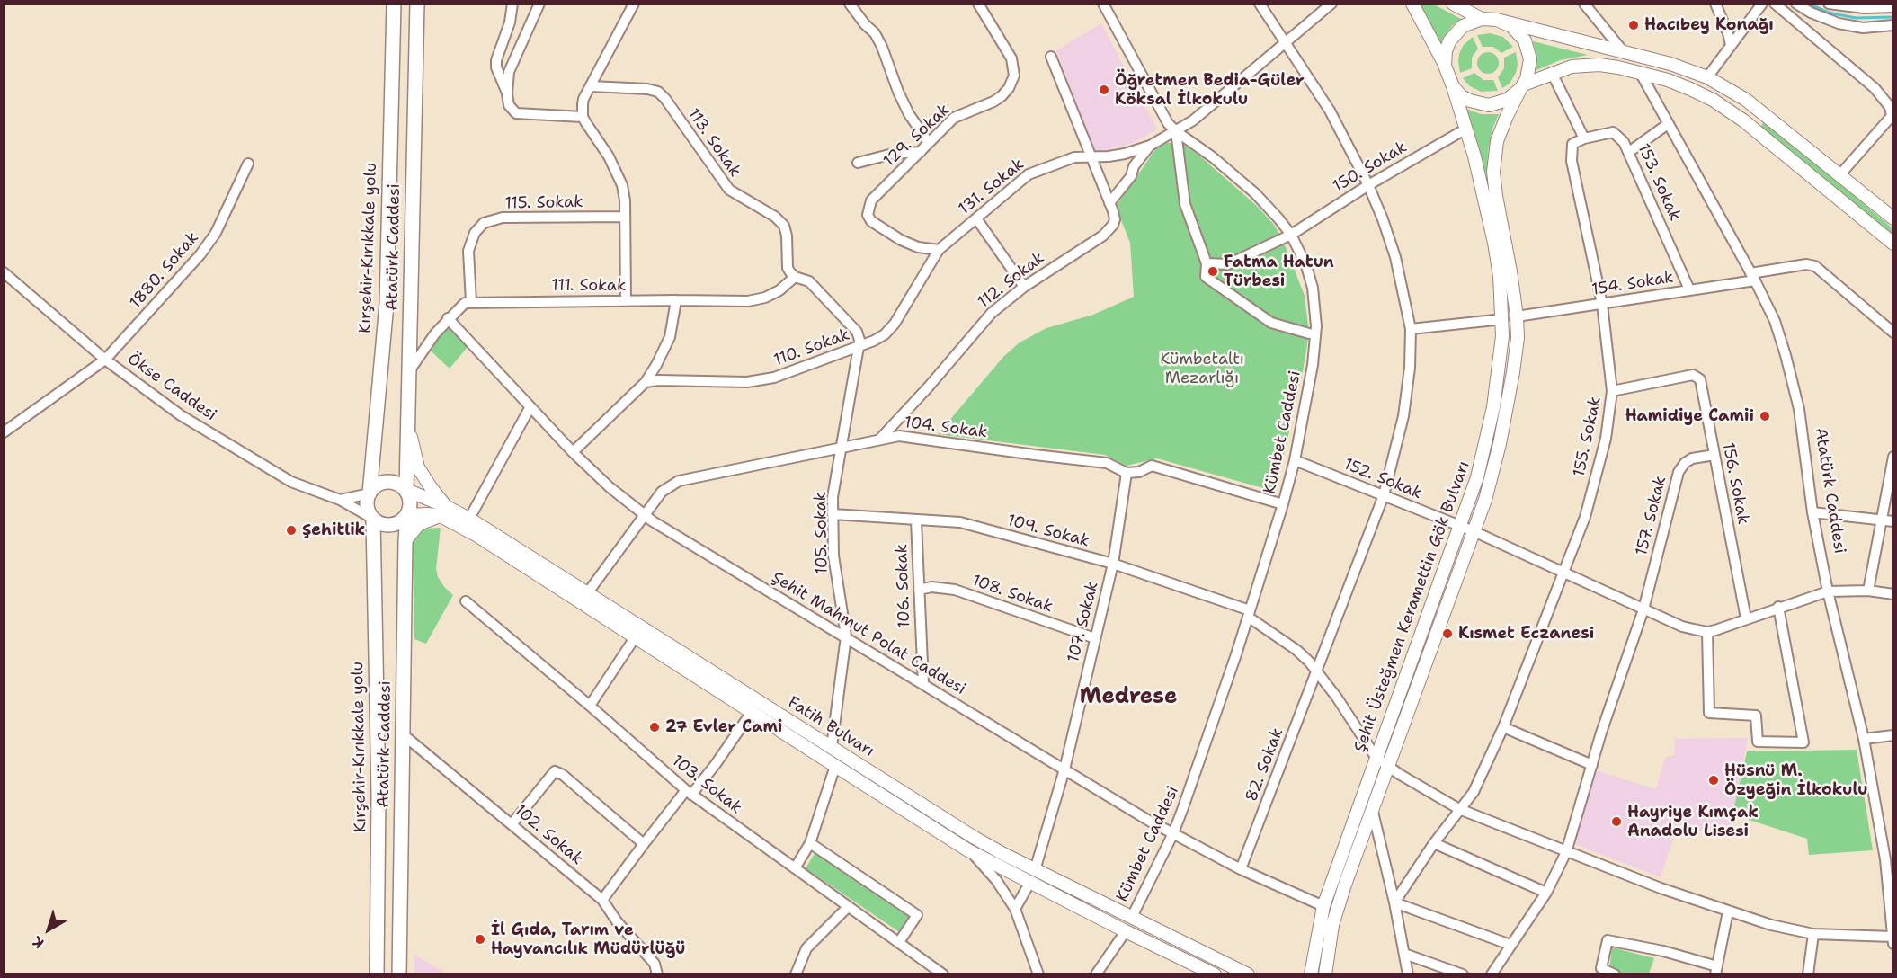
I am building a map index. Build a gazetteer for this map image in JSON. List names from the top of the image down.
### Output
{
  "streets": {
    "highway": ["Atatürk Caddesi", "Kırşehir-Kırıkkale yolu"],
    "main road": ["Şehit Üsteğmen Keramettin Gök Bulvarı", "Fatih Bulvarı"],
    "street": [
      "129. Sokak",
      "113. Sokak",
      "150. Sokak",
      "153. Sokak",
      "131. Sokak",
      "115. Sokak",
      "1880. Sokak",
      "112. Sokak",
      "154. Sokak",
      "111. Sokak",
      "110. Sokak",
      "Ökse Caddesi",
      "104. Sokak",
      "Kümbet Caddesi",
      "155. Sokak",
      "152. Sokak",
      "156. Sokak",
      "157. Sokak",
      "109. Sokak",
      "105. Sokak",
      "106. Sokak",
      "108. Sokak",
      "107. Sokak",
      "Şehit Mahmut Polat Caddesi",
      "82. Sokak",
      "103. Sokak",
      "102. Sokak"
    ]
  },
  "crossings": [
    ["129. Sokak", "131. Sokak"],
    ["129. Sokak", "110. Sokak"],
    ["113. Sokak", "111. Sokak"],
    ["150. Sokak", "Kümbet Caddesi"],
    ["150. Sokak", "Şehit Üsteğmen Keramettin Gök Bulvarı"],
    ["150. Sokak", "82. Sokak"],
    ["153. Sokak", "154. Sokak"],
    ["131. Sokak", "112. Sokak"],
    ["131. Sokak", "110. Sokak"],
    ["115. Sokak", "111. Sokak"],
    ["Atatürk Caddesi", "Kırşehir-Kırıkkale yolu"],
    ["Atatürk Caddesi", "154. Sokak"],
    ["Atatürk Caddesi", "Ökse Caddesi"],
    ["Atatürk Caddesi", "109. Sokak"],
    ["Atatürk Caddesi", "Fatih Bulvarı"],
    ["Atatürk Caddesi", "102. Sokak"],
    ["Kırşehir-Kırıkkale yolu", "Ökse Caddesi"],
    ["Kırşehir-Kırıkkale yolu", "Fatih Bulvarı"],
    ["1880. Sokak", "Ökse Caddesi"],
    ["112. Sokak", "104. Sokak"],
    ["154. Sokak", "155. Sokak"],
    ["154. Sokak", "Şehit Üsteğmen Keramettin Gök Bulvarı"],
    ["Ökse Caddesi", "Fatih Bulvarı"],
    ["104. Sokak", "105. Sokak"],
    ["104. Sokak", "107. Sokak"],
    ["104. Sokak", "Şehit Mahmut Polat Caddesi"],
    ["104. Sokak", "Fatih Bulvarı"],
    ["Kümbet Caddesi", "152. Sokak"],
    ["Kümbet Caddesi", "109. Sokak"],
    ["Kümbet Caddesi", "Şehit Mahmut Polat Caddesi"],
    ["Kümbet Caddesi", "Fatih Bulvarı"],
    ["155. Sokak", "152. Sokak"],
    ["155. Sokak", "156. Sokak"],
    ["155. Sokak", "109. Sokak"],
    ["152. Sokak", "157. Sokak"],
    ["152. Sokak", "Şehit Üsteğmen Keramettin Gök Bulvarı"],
    ["152. Sokak", "82. Sokak"],
    ["156. Sokak", "157. Sokak"],
    ["157. Sokak", "109. Sokak"],
    ["109. Sokak", "105. Sokak"],
    ["109. Sokak", "106. Sokak"],
    ["109. Sokak", "Şehit Üsteğmen Keramettin Gök Bulvarı"],
    ["109. Sokak", "107. Sokak"],
    ["109. Sokak", "82. Sokak"],
    ["105. Sokak", "Şehit Mahmut Polat Caddesi"],
    ["105. Sokak", "Fatih Bulvarı"],
    ["106. Sokak", "108. Sokak"],
    ["106. Sokak", "Şehit Mahmut Polat Caddesi"],
    ["108. Sokak", "107. Sokak"],
    ["Şehit Üsteğmen Keramettin Gök Bulvarı", "Şehit Mahmut Polat Caddesi"],
    ["107. Sokak", "Şehit Mahmut Polat Caddesi"],
    ["107. Sokak", "Fatih Bulvarı"],
    ["Şehit Mahmut Polat Caddesi", "82. Sokak"]
  ],
  "districts": ["Medrese"],
  "parks": ["Kümbetaltı Mezarlığı"],
  "places": [
    "Hacıbey Konağı",
    "Öğretmen Bedia-Güler Köksal İlkokulu",
    "Fatma Hatun Türbesi",
    "Hamidiye Camii",
    "Şehitlik",
    "Kısmet Eczanesi",
    "27 Evler Cami",
    "Hüsnü M. Özyeğin İlkokulu",
    "Hayriye Kımçak Anadolu Lisesi",
    "İl Gıda, Tarım ve Hayvancılık Müdürlüğü"
  ],
  "north": "bottom left"
}
